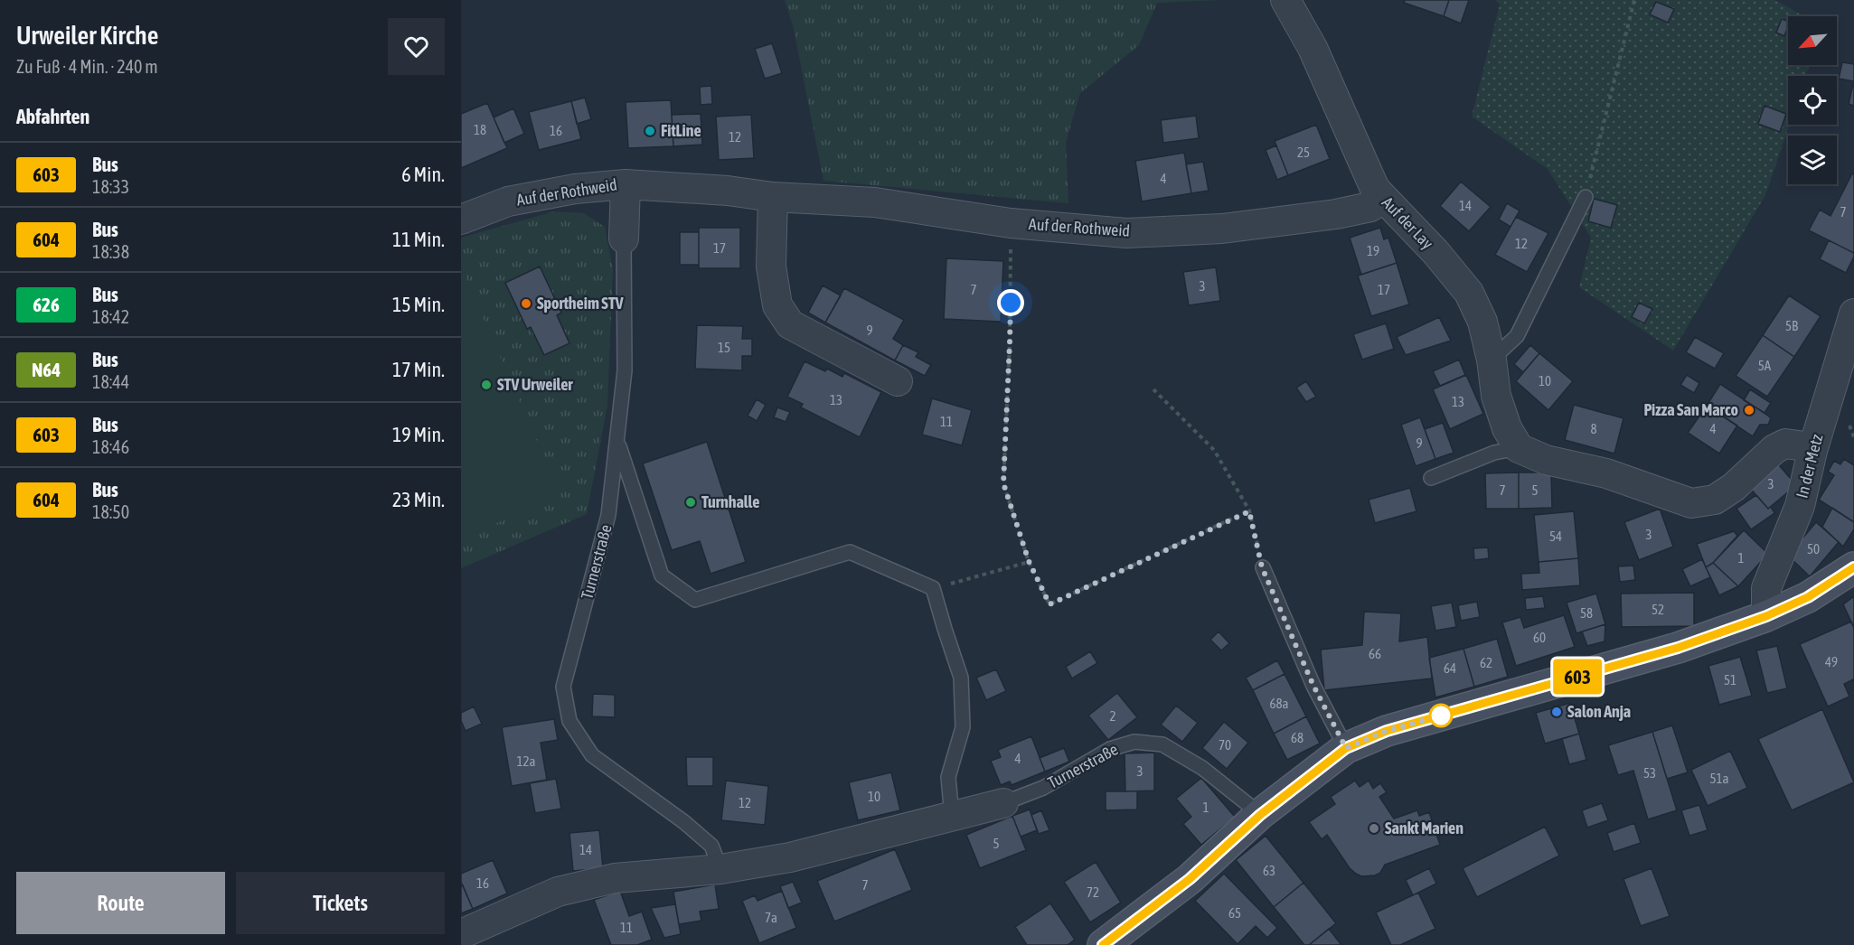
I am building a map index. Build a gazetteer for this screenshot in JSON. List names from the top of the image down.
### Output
{
  "streets": {
    "street": [
      "Auf der Rothweid",
      "Auf der Lay",
      "In der Metz",
      "Turnerstraße"
    ]
  },
  "crossings": [
    ["Auf der Rothweid", "Auf der Lay"],
    ["Auf der Rothweid", "Turnerstraße"]
  ],
  "places": [
    "FitLine",
    "Sportheim STV",
    "STV Urweiler",
    "Pizza San Marco",
    "Turnhalle",
    "Salon Anja",
    "Sankt Marien"
  ],
  "lines": ["bus line 603"],
  "house_numbers": [
    "18",
    "16",
    "12",
    "25",
    "4",
    "14",
    "7",
    "12",
    "17",
    "19",
    "3",
    "7",
    "17",
    "5B",
    "9",
    "15",
    "5A",
    "10",
    "13",
    "13",
    "11",
    "8",
    "4",
    "9",
    "3",
    "7",
    "5",
    "3",
    "54",
    "50",
    "1",
    "52",
    "58",
    "60",
    "66",
    "49",
    "62",
    "64",
    "51",
    "68a",
    "2",
    "68",
    "70",
    "4",
    "12a",
    "3",
    "53",
    "51a",
    "10",
    "12",
    "1",
    "5",
    "14",
    "63",
    "16",
    "7",
    "72",
    "65",
    "7a",
    "11"
  ],
  "north": "bottom left",
  "page": {
    "heading": [
      ["Urweiler Kirche", "Zu Fuß · 4 Min. · 240 m"],
      "Abfahrten"
    ],
    "on_map": "603",
    "list": [
      {
        "mark": "603",
        "name": "Bus",
        "note": "18:33",
        "value": "6 Min."
      },
      {
        "mark": "604",
        "name": "Bus",
        "note": "18:38",
        "value": "11 Min."
      },
      {
        "mark": "626",
        "name": "Bus",
        "note": "18:42",
        "value": "15 Min."
      },
      {
        "mark": "N64",
        "name": "Bus",
        "note": "18:44",
        "value": "17 Min."
      },
      {
        "mark": "603",
        "name": "Bus",
        "note": "18:46",
        "value": "19 Min."
      },
      {
        "mark": "604",
        "name": "Bus",
        "note": "18:50",
        "value": "23 Min."
      }
    ],
    "buttons": ["Route", "Tickets"]
  }
}
